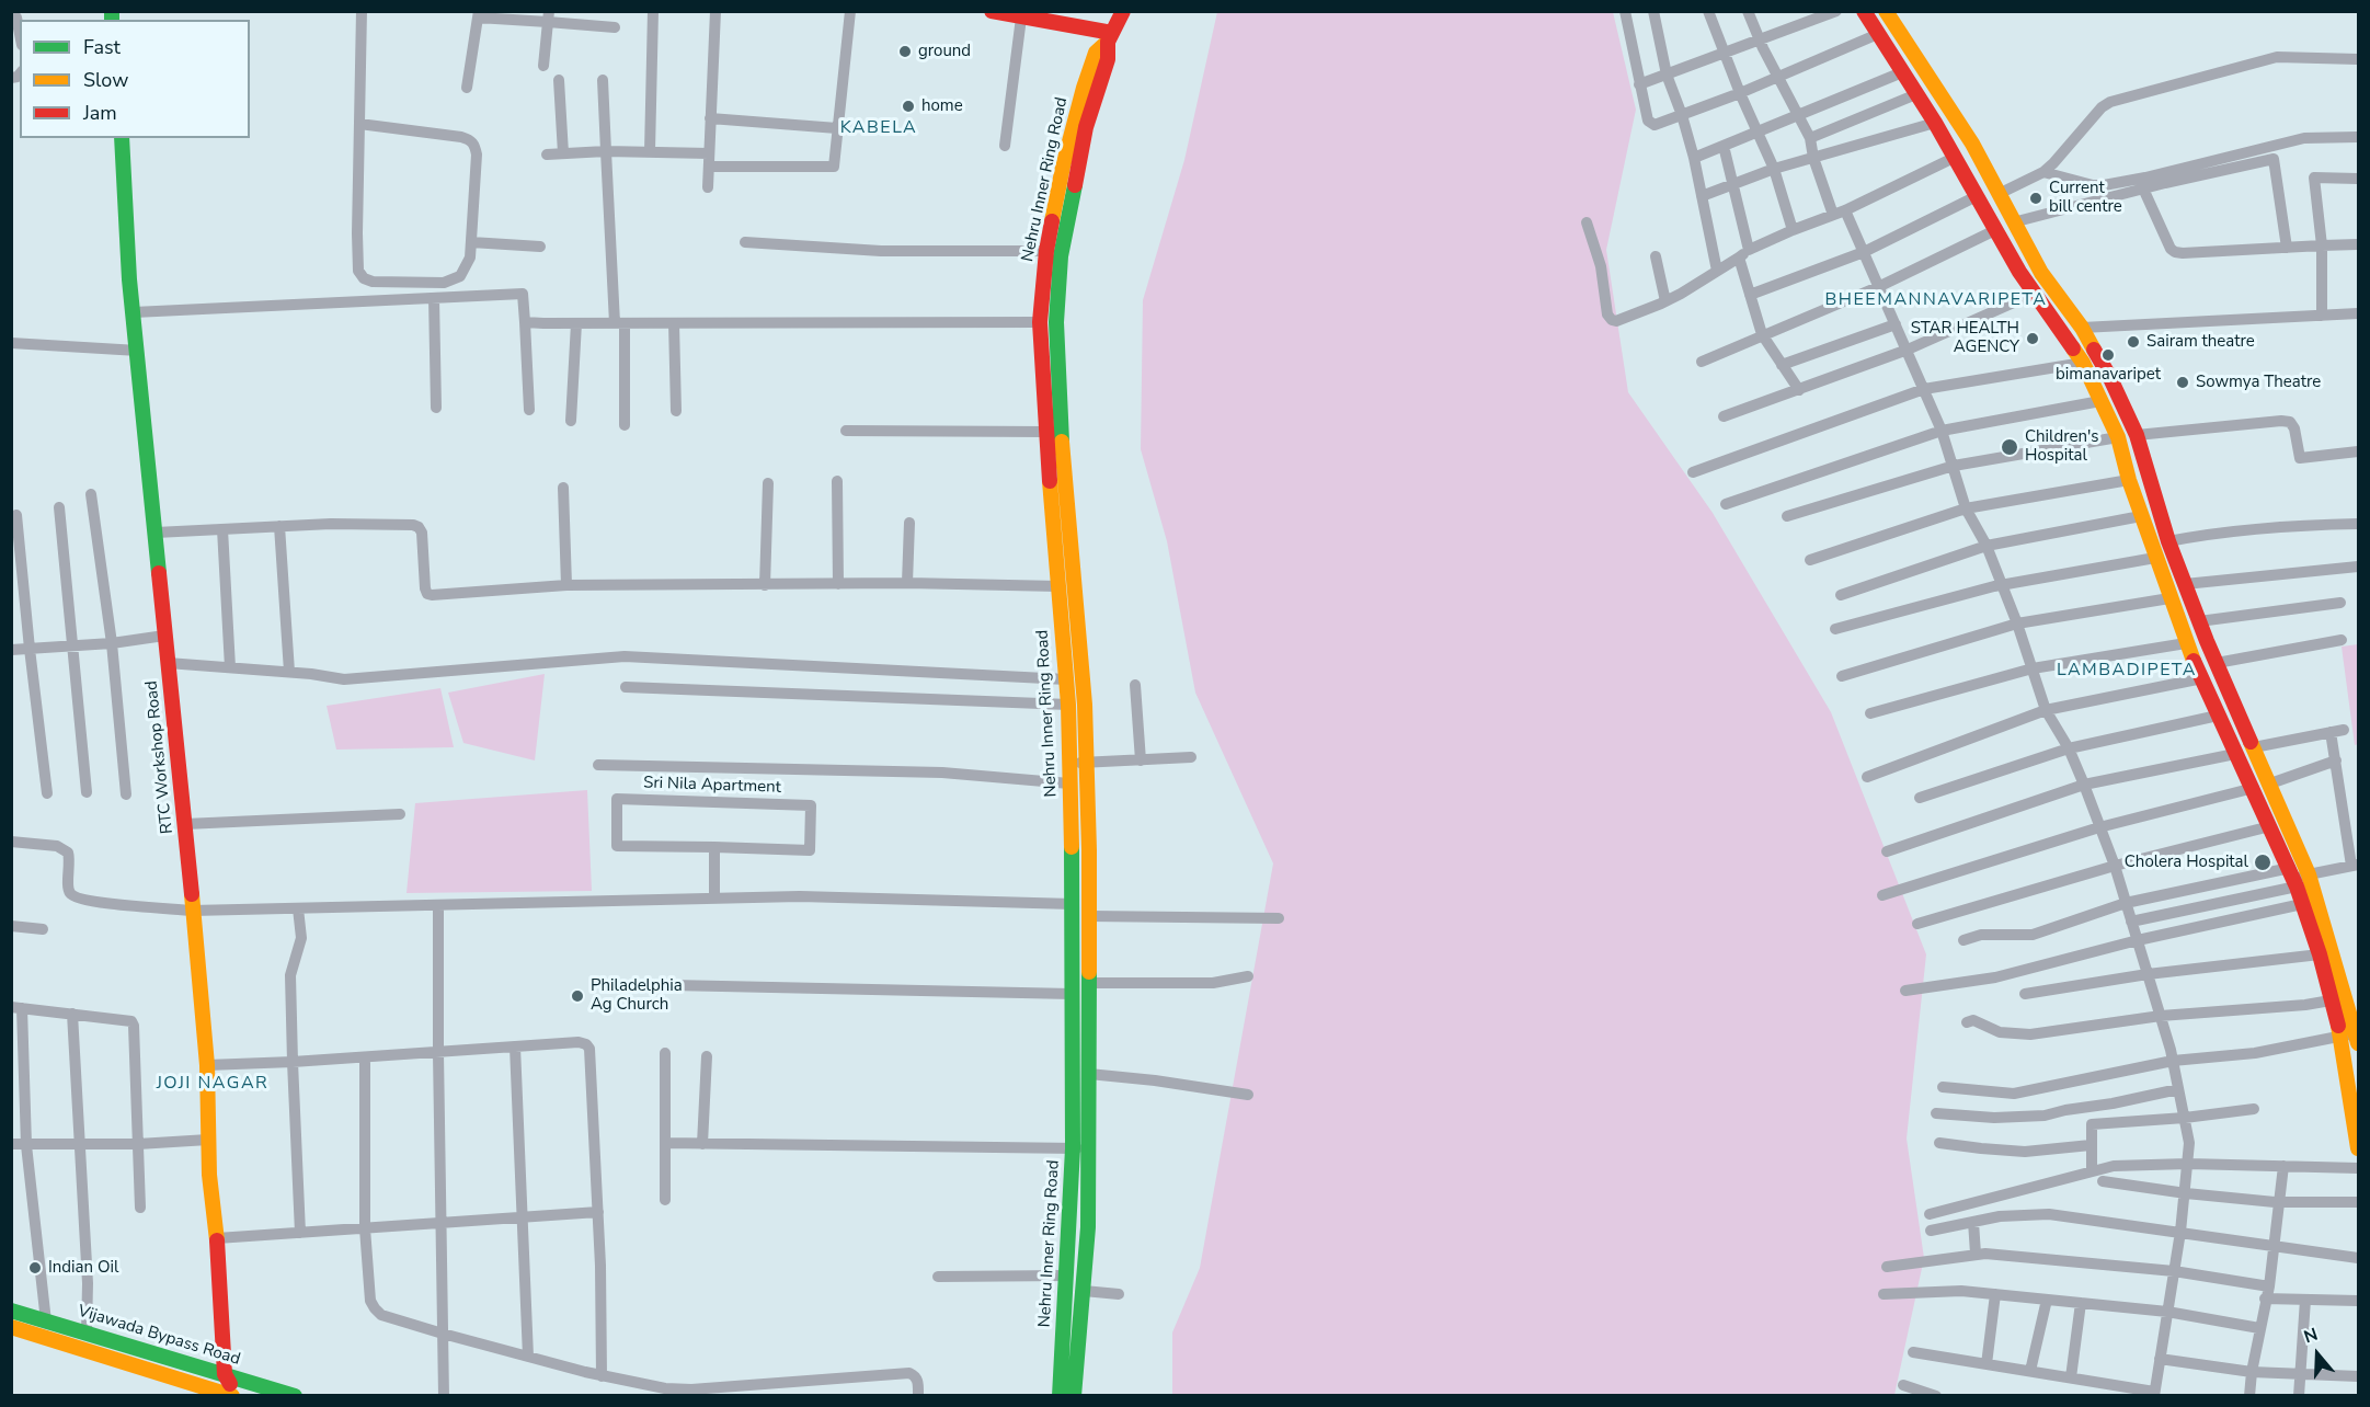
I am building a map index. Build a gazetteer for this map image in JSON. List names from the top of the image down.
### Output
{
  "streets": {
    "street": [
      "Nehru Inner Ring Road",
      "RTC Workshop Road",
      "Sri Nila Apartment",
      "Vijawada Bypass Road"
    ]
  },
  "crossings": [
    ["RTC Workshop Road", "Vijawada Bypass Road"]
  ],
  "districts": [
    "KABELA",
    "BHEEMANNAVARIPETA",
    "LAMBADIPETA",
    "JOJI NAGAR"
  ],
  "places": [
    "ground",
    "home",
    "Current bill centre",
    "STAR HEALTH AGENCY",
    "Sairam theatre",
    "bimanavaripet",
    "Sowmya Theatre",
    "Children's Hospital",
    "Cholera Hospital",
    "Philadelphia Ag Church",
    "Indian Oil"
  ],
  "legend": ["Fast", "Slow", "Jam"],
  "north": "top"
}
